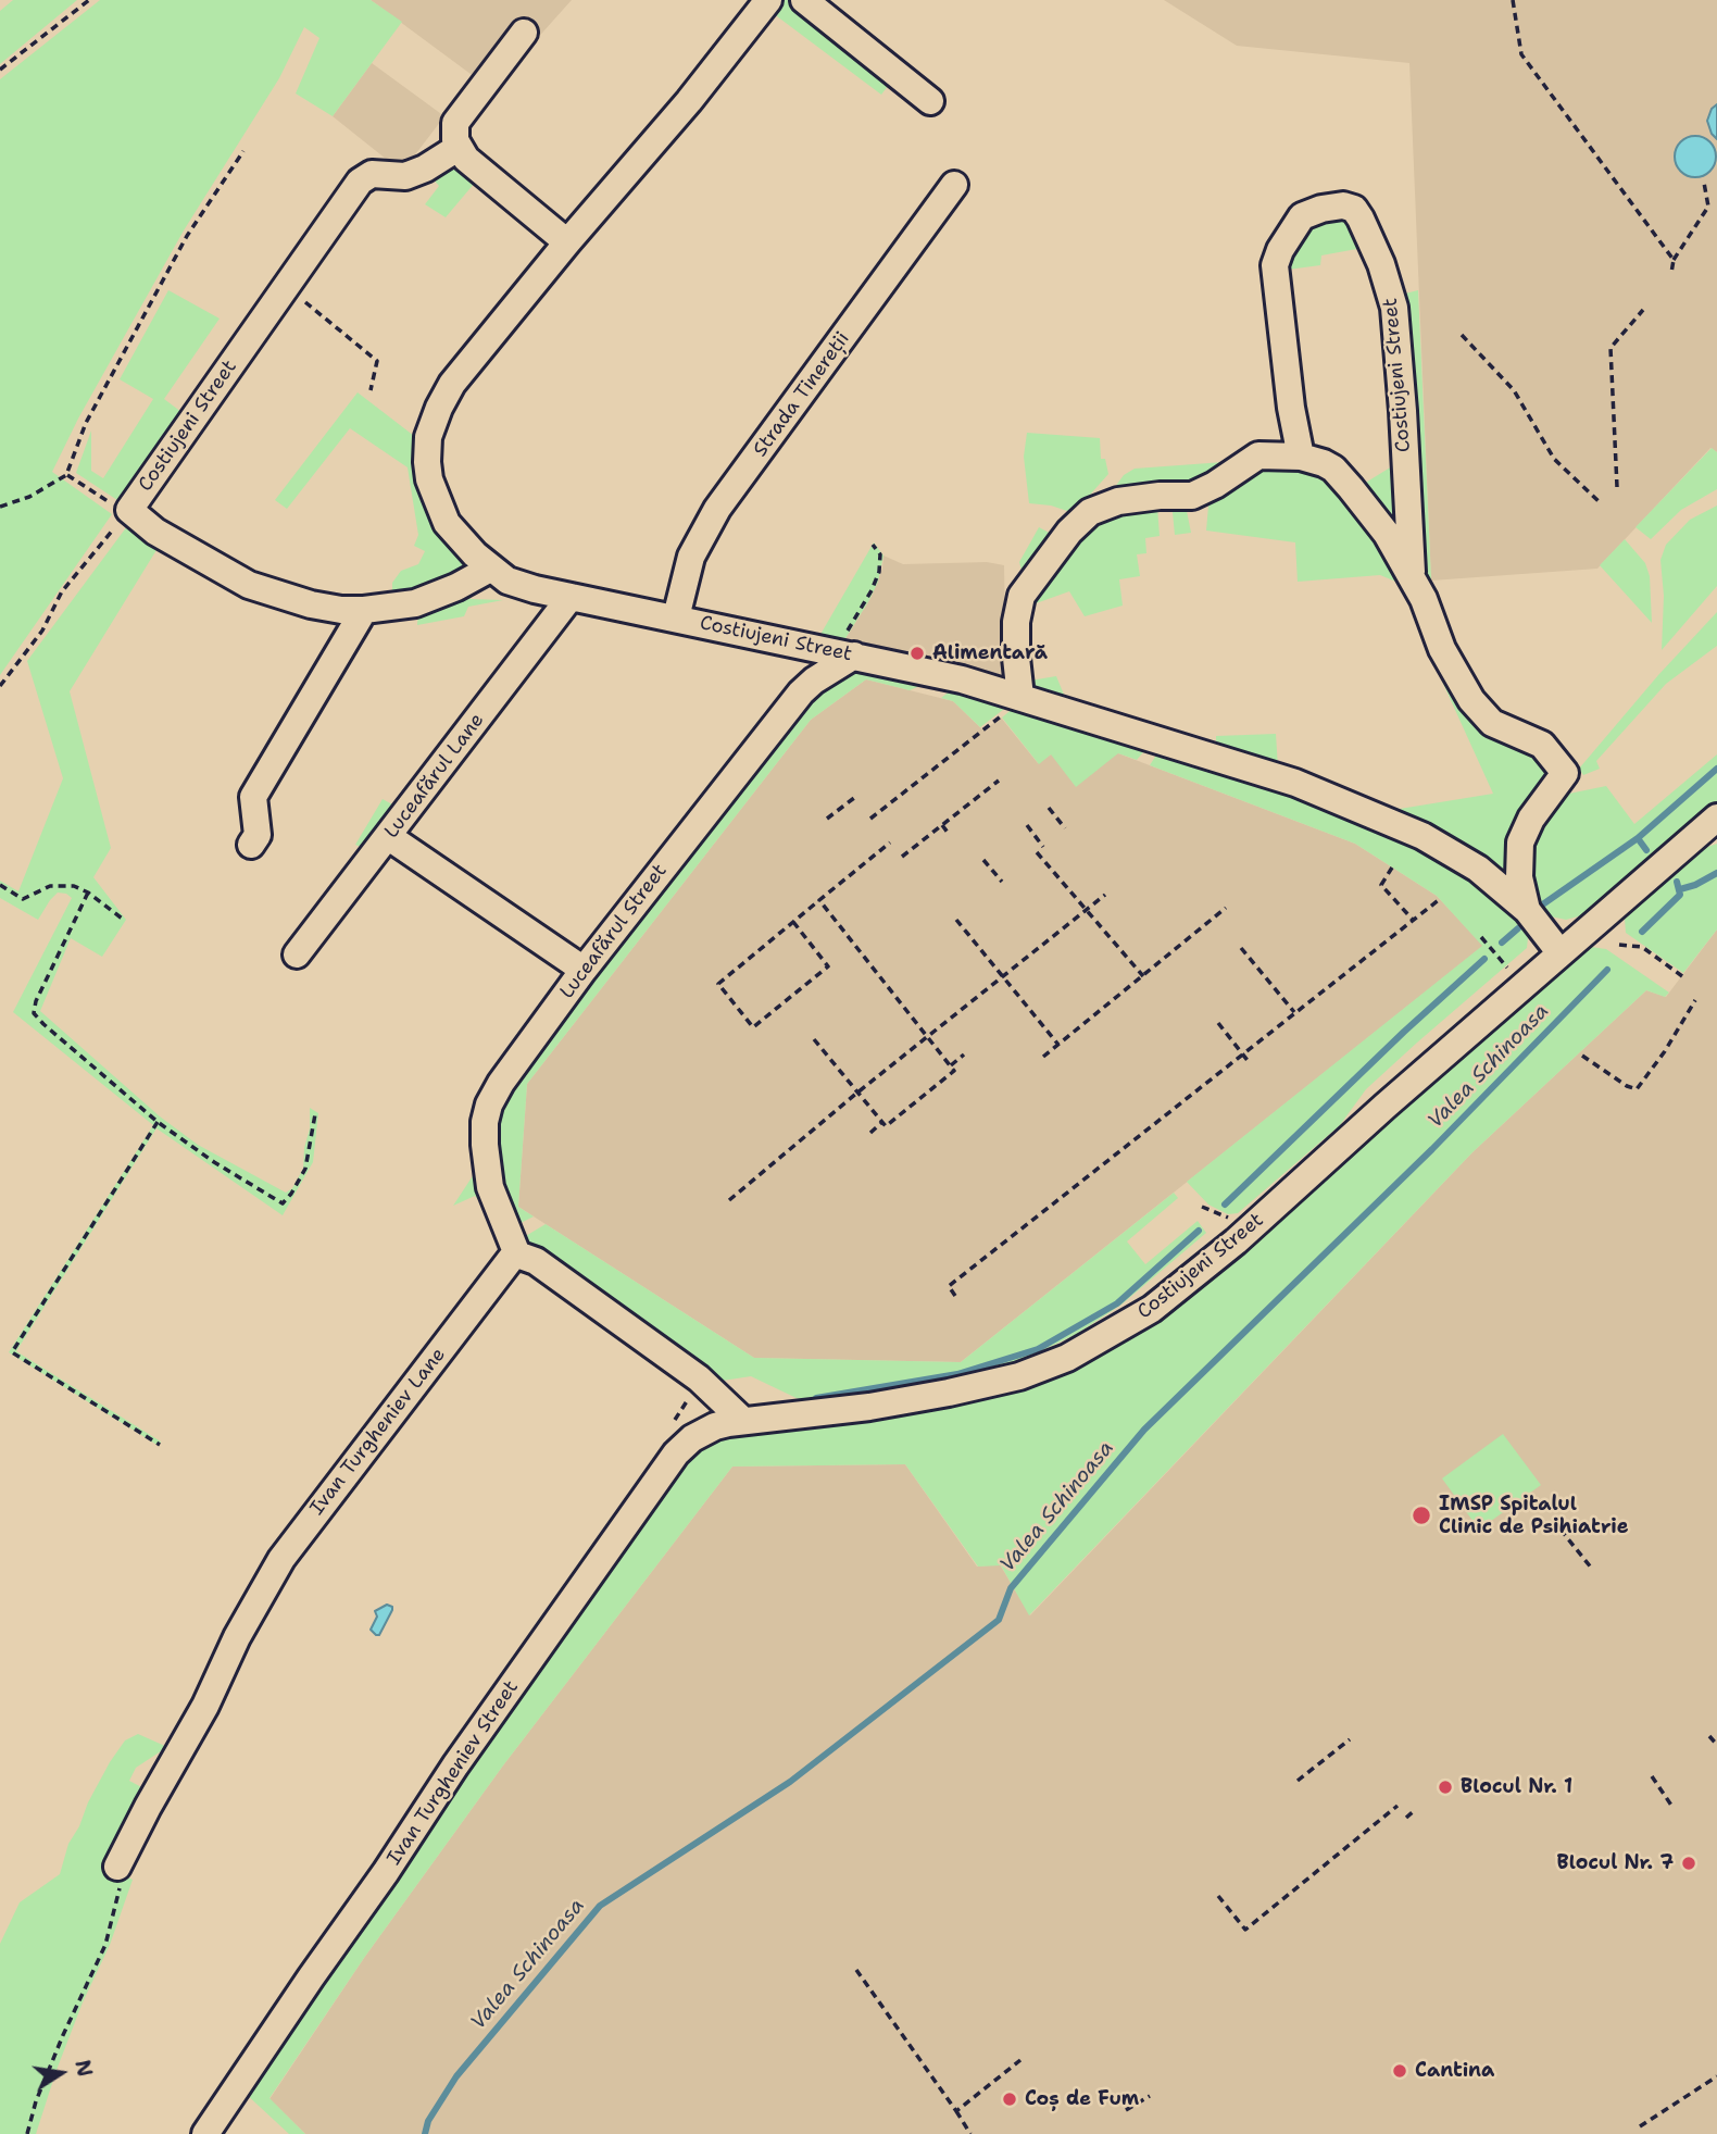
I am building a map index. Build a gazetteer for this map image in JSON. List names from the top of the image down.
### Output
{
  "streets": {
    "street": [
      "Costiujeni Street",
      "Strada Tinereții",
      "Luceafărul Lane",
      "Luceafărul Street",
      "Ivan Turgheniev Lane",
      "Ivan Turgheniev Street"
    ]
  },
  "crossings": [
    ["Costiujeni Street", "Strada Tinereții"],
    ["Costiujeni Street", "Luceafărul Lane"],
    ["Costiujeni Street", "Luceafărul Street"],
    ["Costiujeni Street", "Ivan Turgheniev Street"],
    ["Luceafărul Street", "Ivan Turgheniev Lane"]
  ],
  "water": ["Valea Schinoasa"],
  "places": [
    "Alimentară",
    "IMSP Spitalul Clinic de Psihiatrie",
    "Blocul Nr. 1",
    "Blocul Nr. 7",
    "Cantina",
    "Coș de Fum"
  ],
  "north": "right"
}
